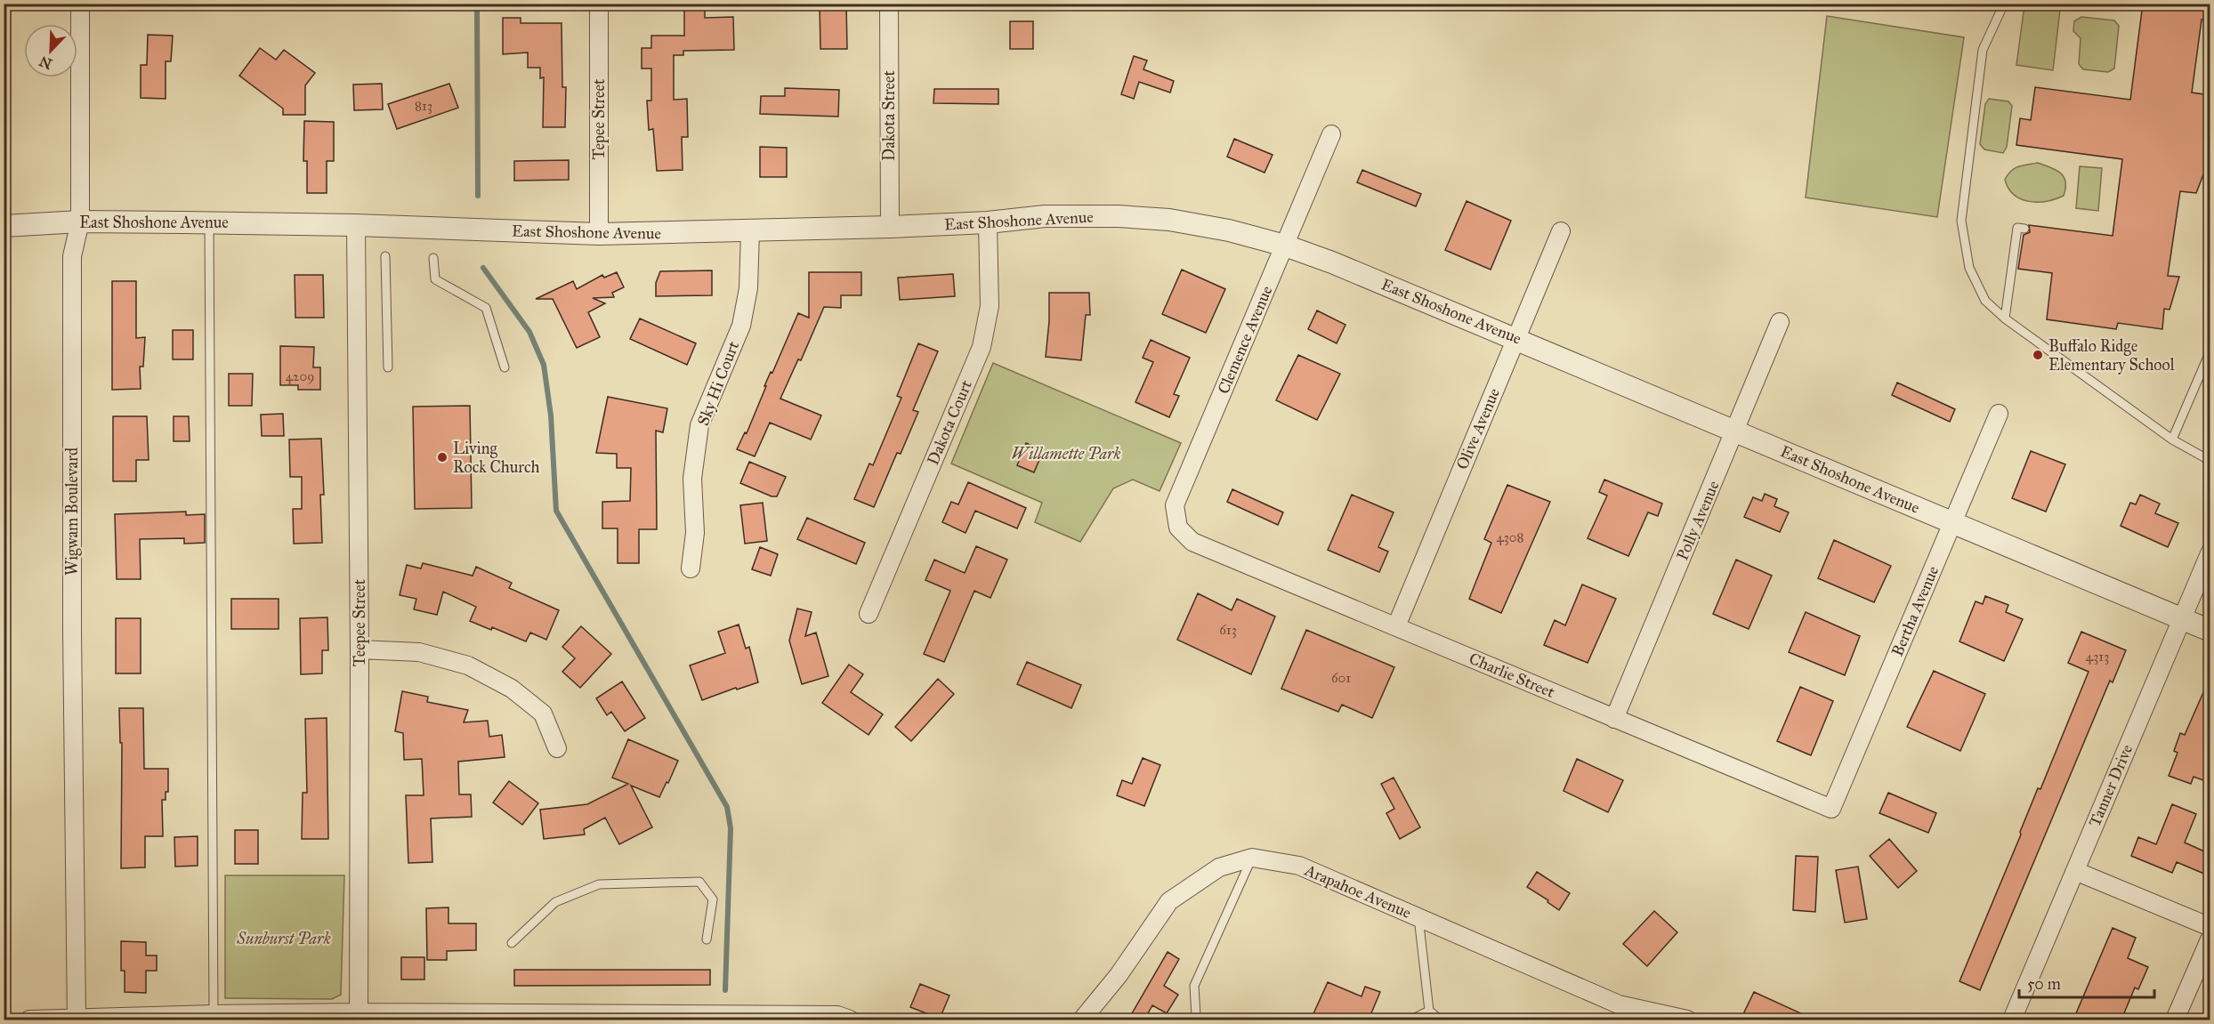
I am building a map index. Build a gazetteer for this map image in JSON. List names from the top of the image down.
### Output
{
  "streets": {
    "street": [
      "Dakota Street",
      "Tepee Street",
      "East Shoshone Avenue",
      "Clemence Avenue",
      "Sky Hi Court",
      "Dakota Court",
      "Olive Avenue",
      "Wigwam Boulevard",
      "Polly Avenue",
      "Bertha Avenue",
      "Teepee Street",
      "Charlie Street",
      "Tanner Drive",
      "Arapahoe Avenue"
    ]
  },
  "crossings": [
    ["Dakota Street", "East Shoshone Avenue"],
    ["Tepee Street", "East Shoshone Avenue"],
    ["East Shoshone Avenue", "Clemence Avenue"],
    ["East Shoshone Avenue", "Sky Hi Court"],
    ["East Shoshone Avenue", "Dakota Court"],
    ["East Shoshone Avenue", "Olive Avenue"],
    ["East Shoshone Avenue", "Wigwam Boulevard"],
    ["East Shoshone Avenue", "Polly Avenue"],
    ["East Shoshone Avenue", "Bertha Avenue"],
    ["East Shoshone Avenue", "Teepee Street"],
    ["East Shoshone Avenue", "Tanner Drive"],
    ["Clemence Avenue", "Charlie Street"],
    ["Olive Avenue", "Charlie Street"],
    ["Polly Avenue", "Charlie Street"],
    ["Bertha Avenue", "Charlie Street"]
  ],
  "parks": ["Willamette Park", "Sunburst Park"],
  "places": ["Buffalo Ridge Elementary School", "Living Rock Church"],
  "house_numbers": [
    "813",
    "4209",
    "4308",
    "613",
    "4313",
    "601"
  ],
  "scale_bar": "50 m",
  "north": "bottom left"
}
